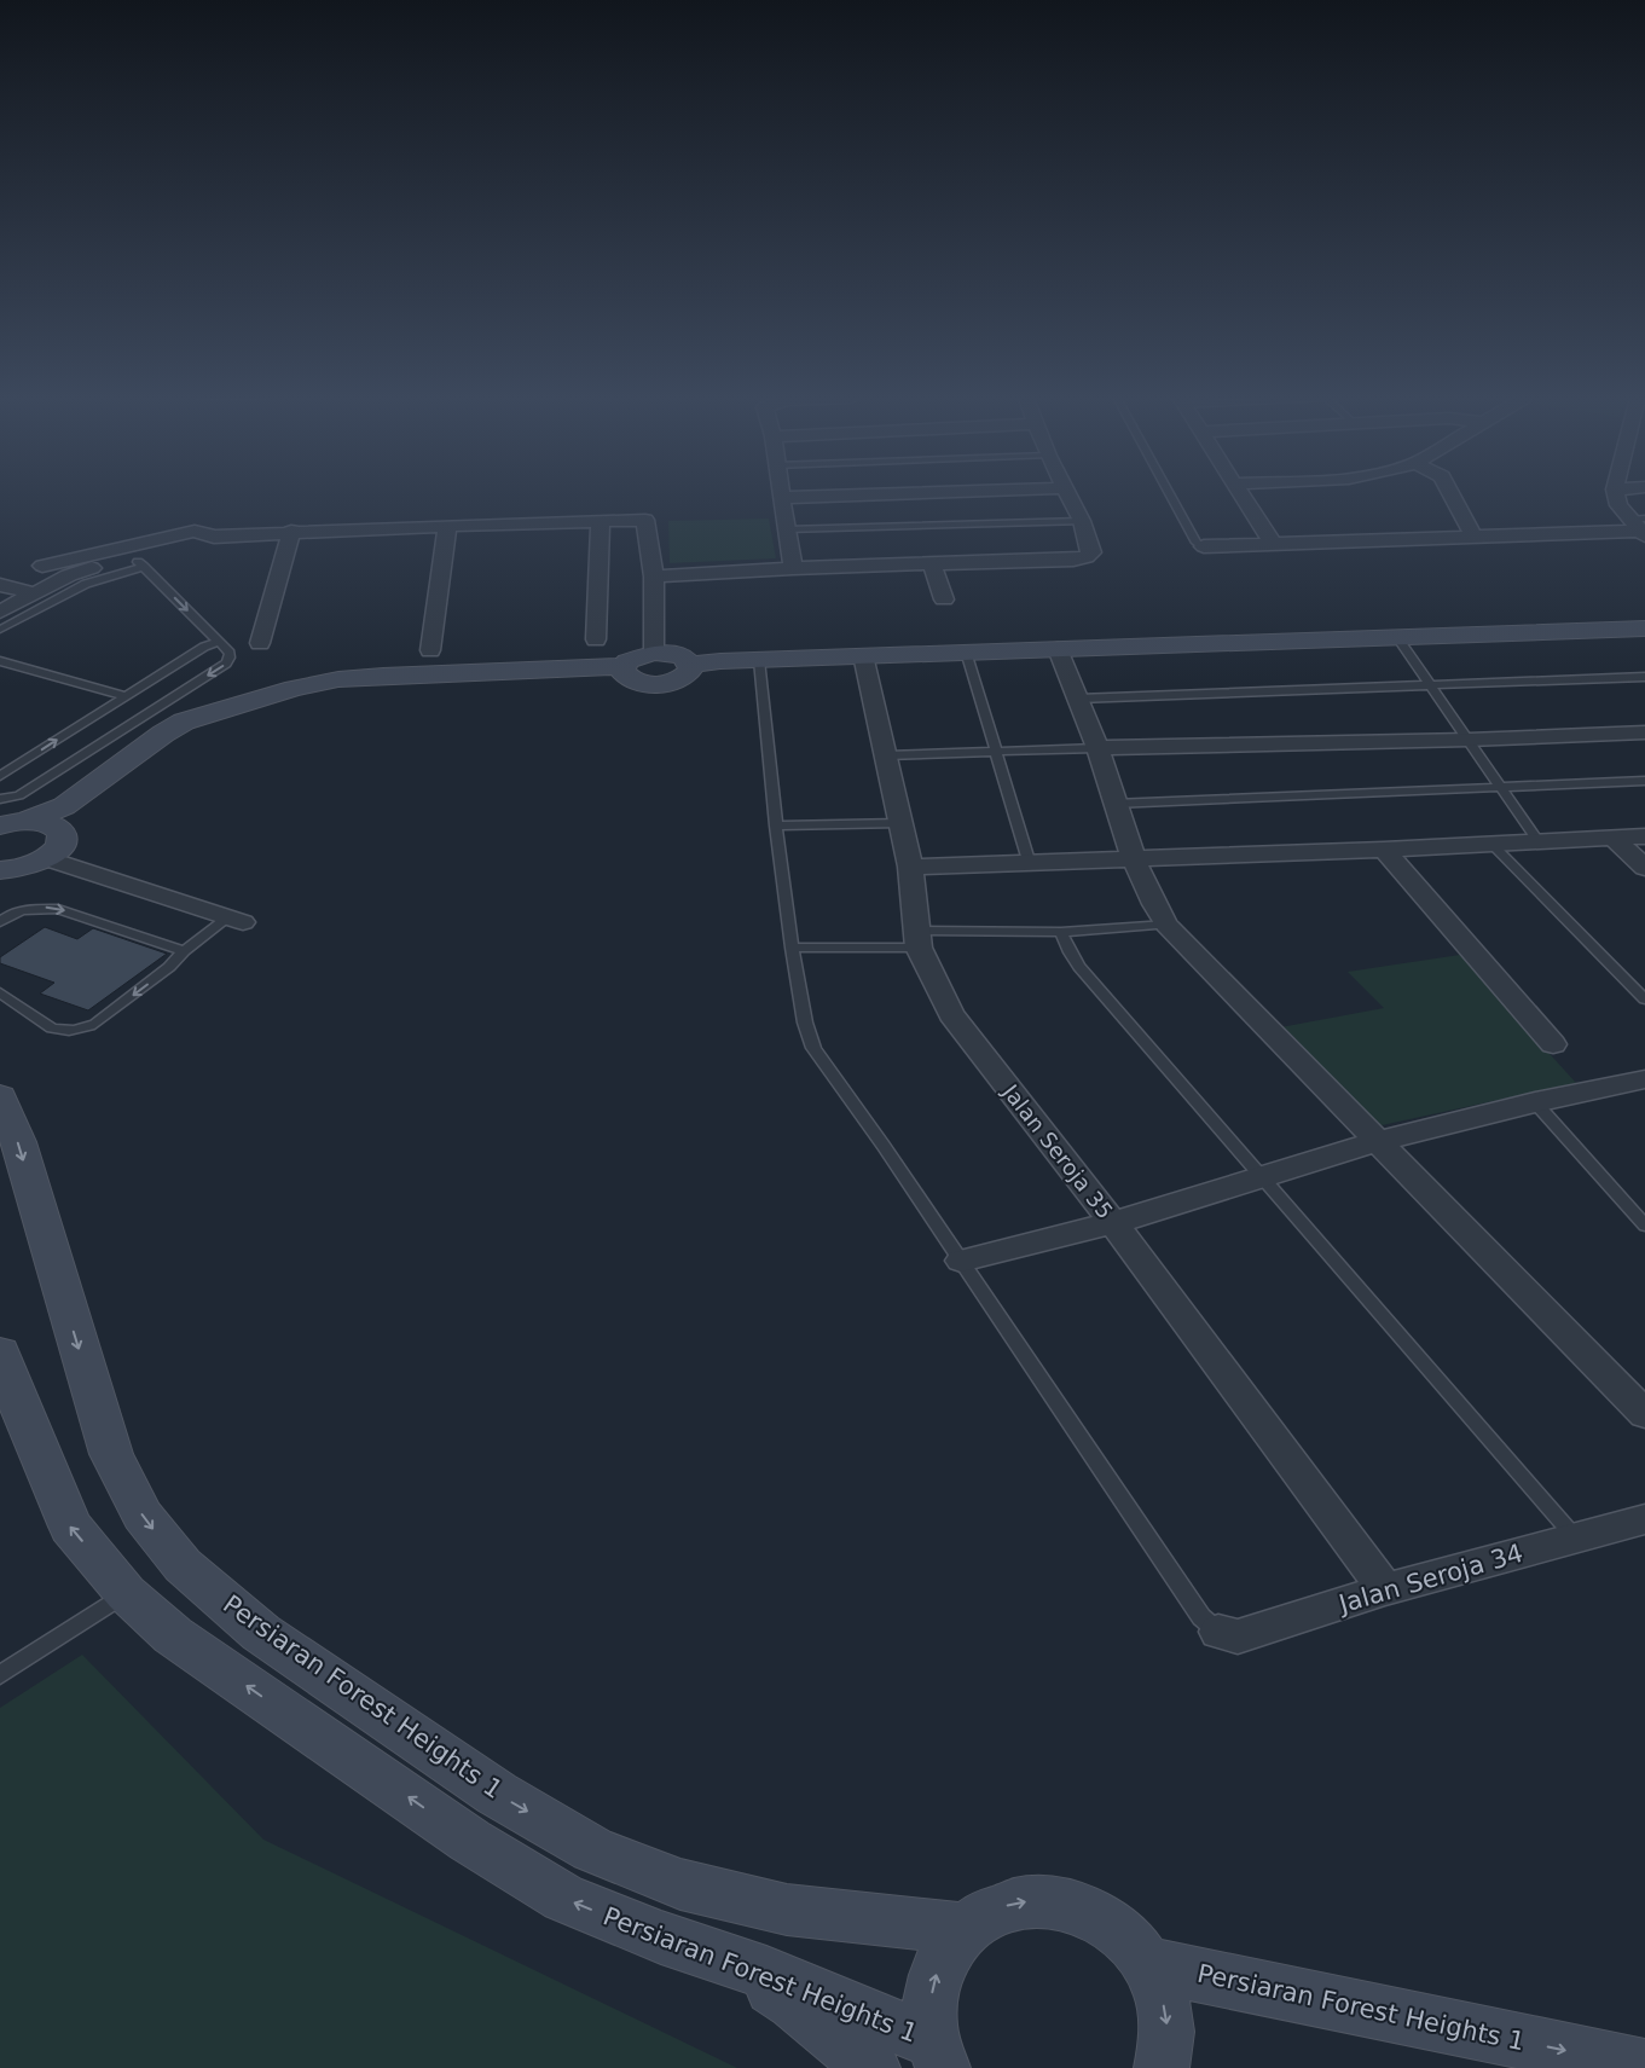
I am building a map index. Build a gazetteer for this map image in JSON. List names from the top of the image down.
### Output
{
  "streets": {
    "street": ["Jalan Seroja 35", "Jalan Seroja 34", "Persiaran Forest Heights 1"]
  },
  "crossings": [
    ["Jalan Seroja 35", "Jalan Seroja 34"]
  ]
}
